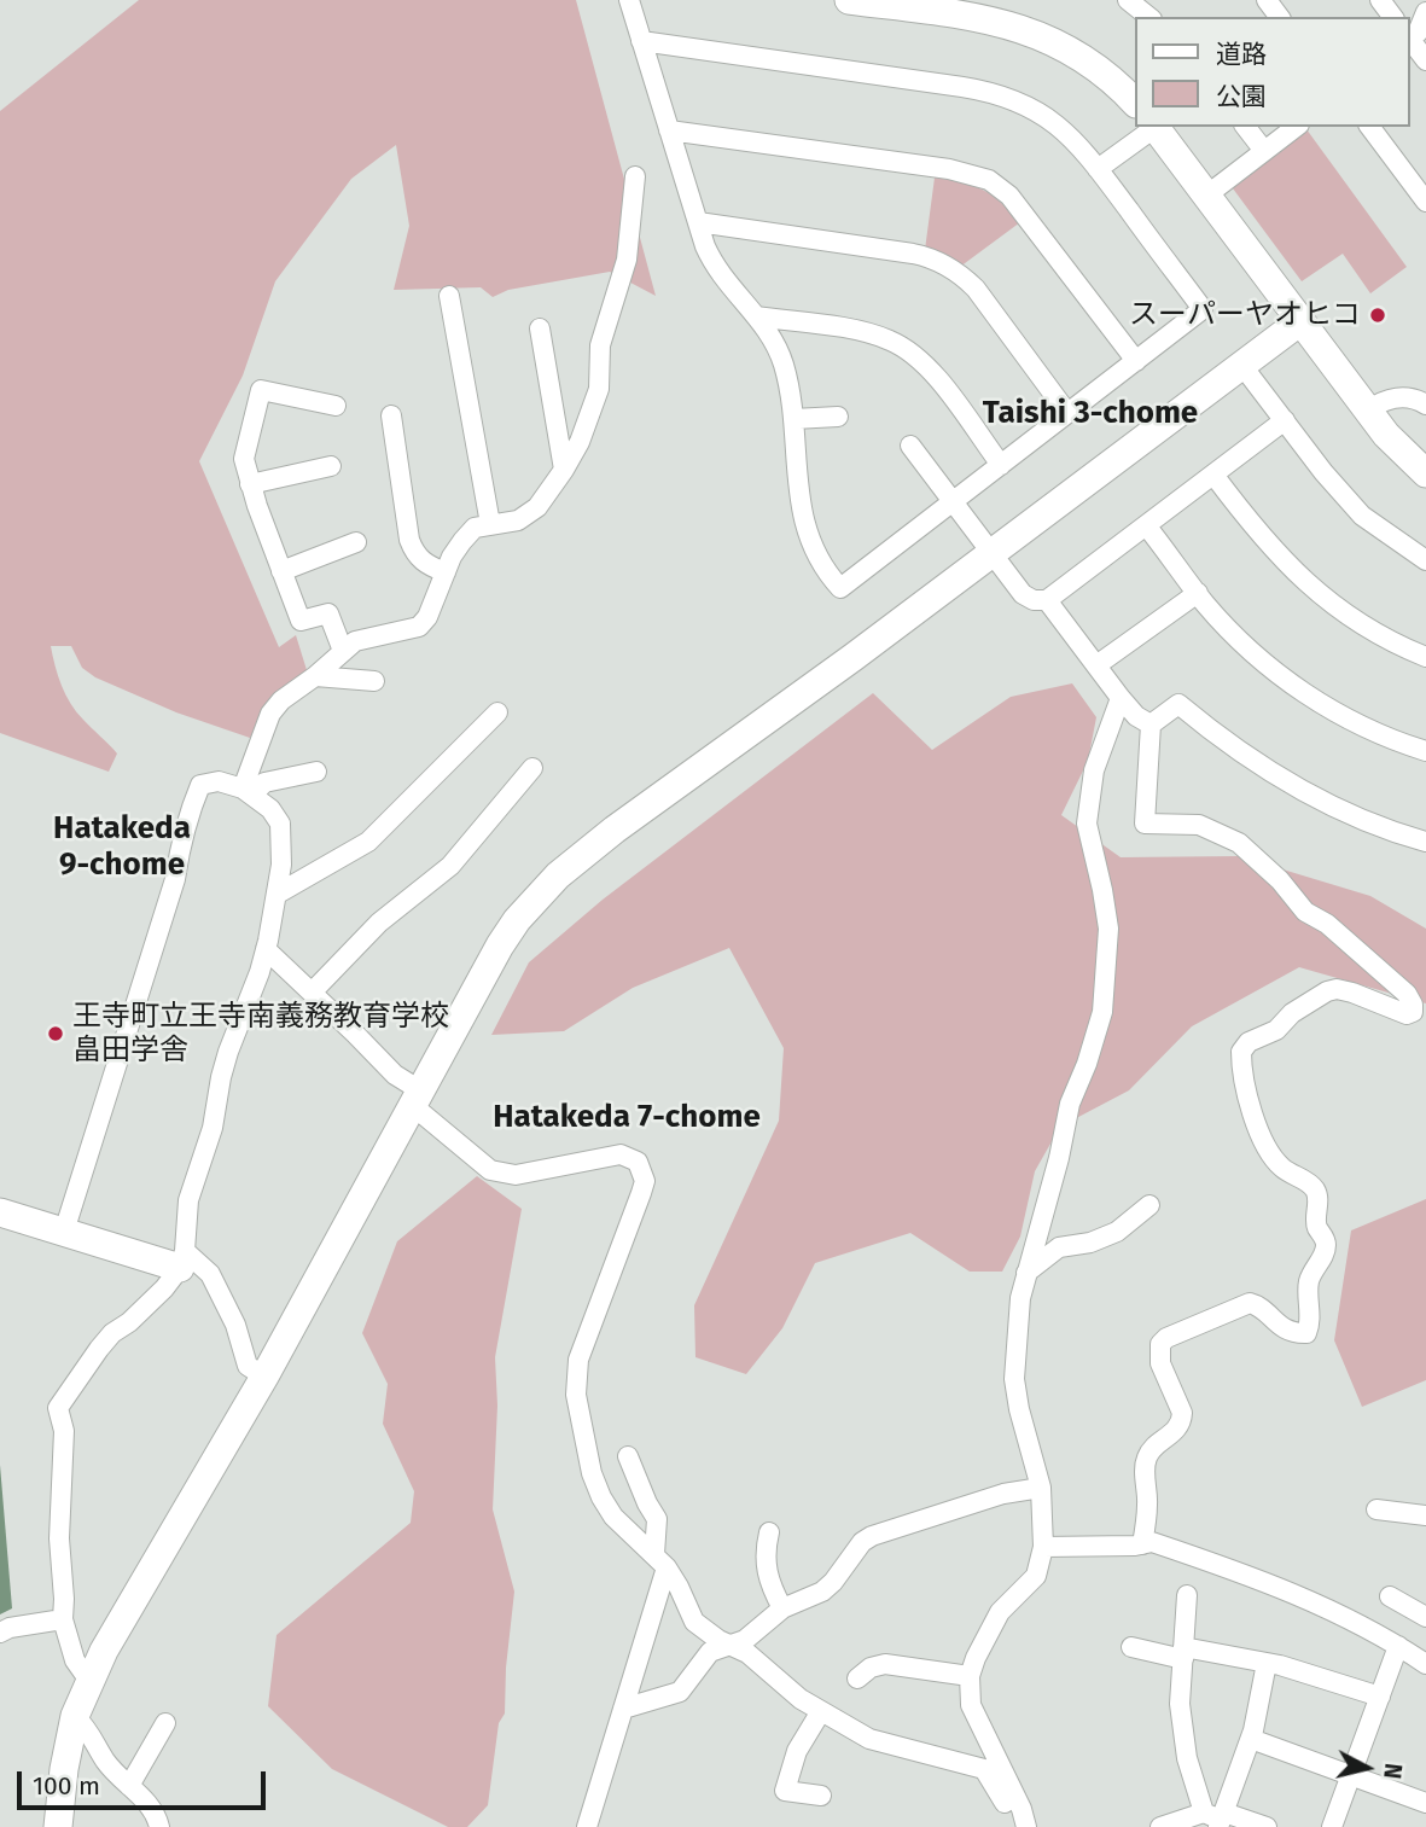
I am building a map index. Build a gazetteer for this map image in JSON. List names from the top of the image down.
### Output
{
  "districts": ["Taishi 3-chome", "Hatakeda 9-chome", "Hatakeda 7-chome"],
  "places": ["スーパーヤオヒコ", "王寺町立王寺南義務教育学校 畠田学舎"],
  "legend": ["道路", "公園"],
  "scale_bar": "100 m",
  "north": "right"
}
